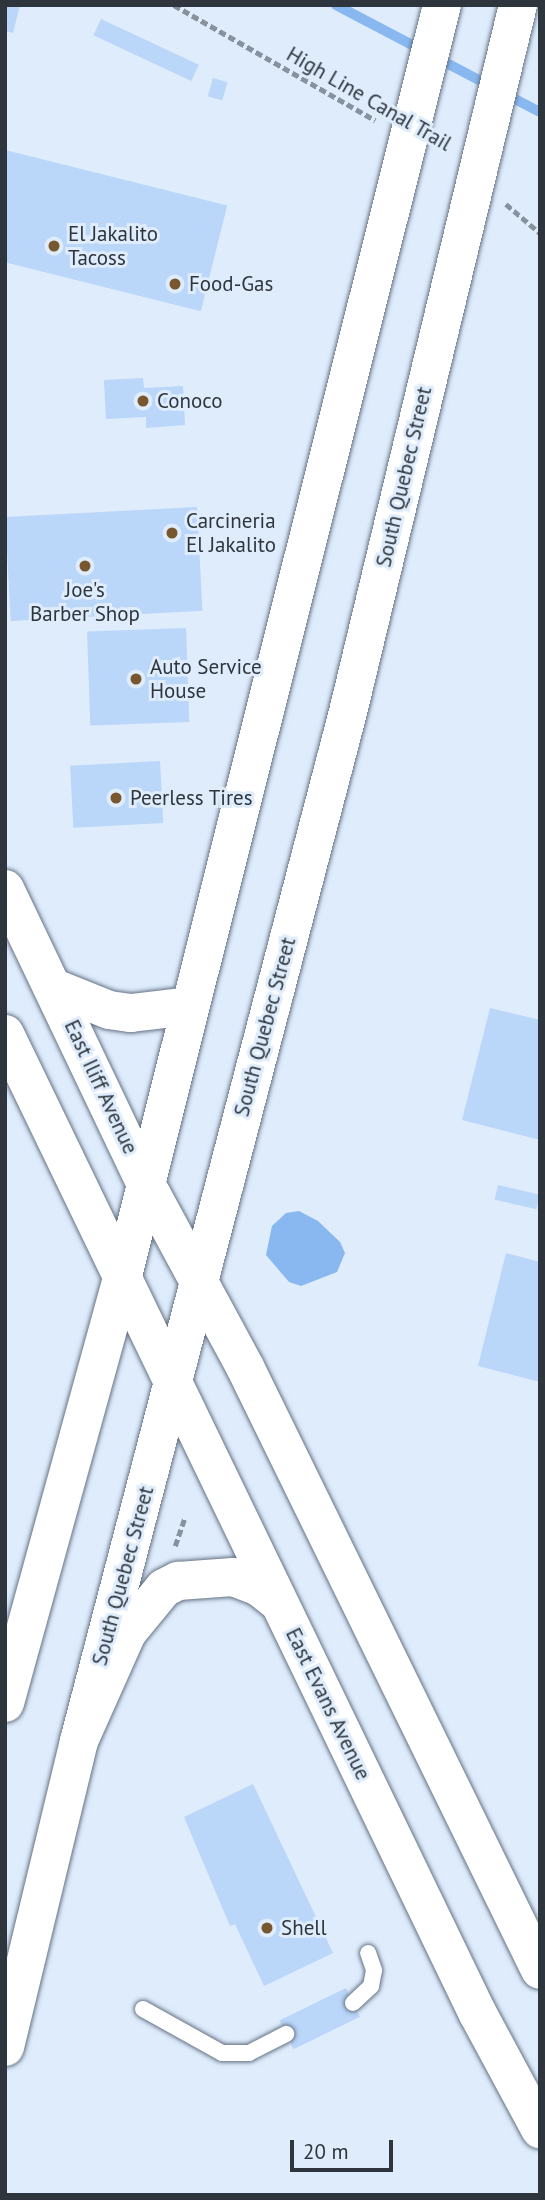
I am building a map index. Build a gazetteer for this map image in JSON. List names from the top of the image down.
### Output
{
  "streets": {
    "main road": ["South Quebec Street", "East Iliff Avenue", "East Evans Avenue"],
    "path": ["High Line Canal Trail"]
  },
  "crossings": [
    ["South Quebec Street", "East Iliff Avenue"],
    ["South Quebec Street", "East Evans Avenue"]
  ],
  "places": [
    "El Jakalito Tacoss",
    "Food-Gas",
    "Conoco",
    "Carcineria El Jakalito",
    "Joe's Barber Shop",
    "Auto Service House",
    "Peerless Tires",
    "Shell"
  ],
  "scale_bar": "20 m"
}
